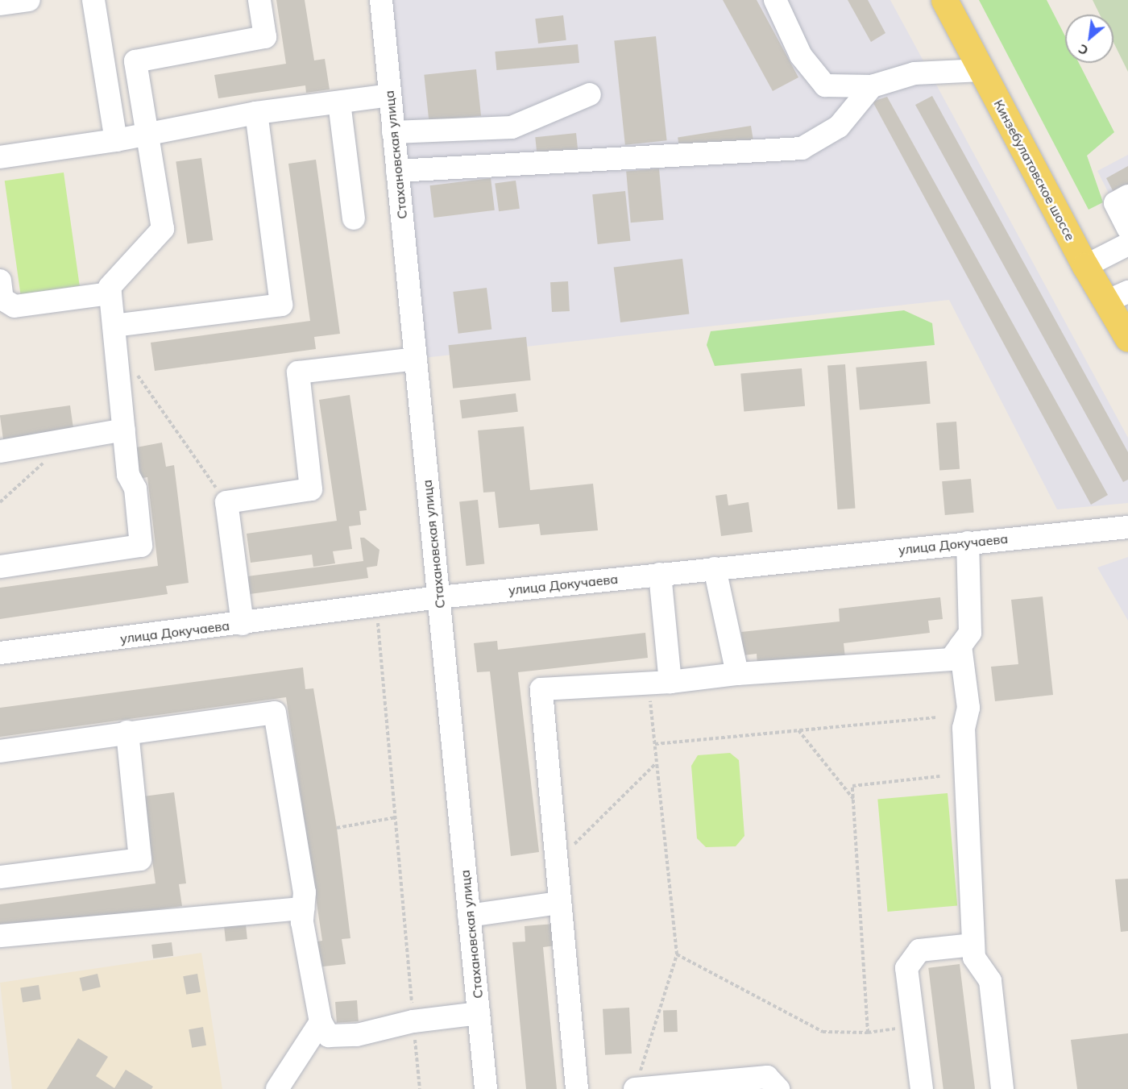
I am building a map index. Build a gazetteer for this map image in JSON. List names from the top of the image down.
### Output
{
  "streets": {
    "main road": ["Кинзебулатовское шоссе"],
    "street": ["Стахановская улица", "улица Докучаева"]
  },
  "crossings": [
    ["Стахановская улица", "улица Докучаева"]
  ],
  "north": "bottom left"
}
